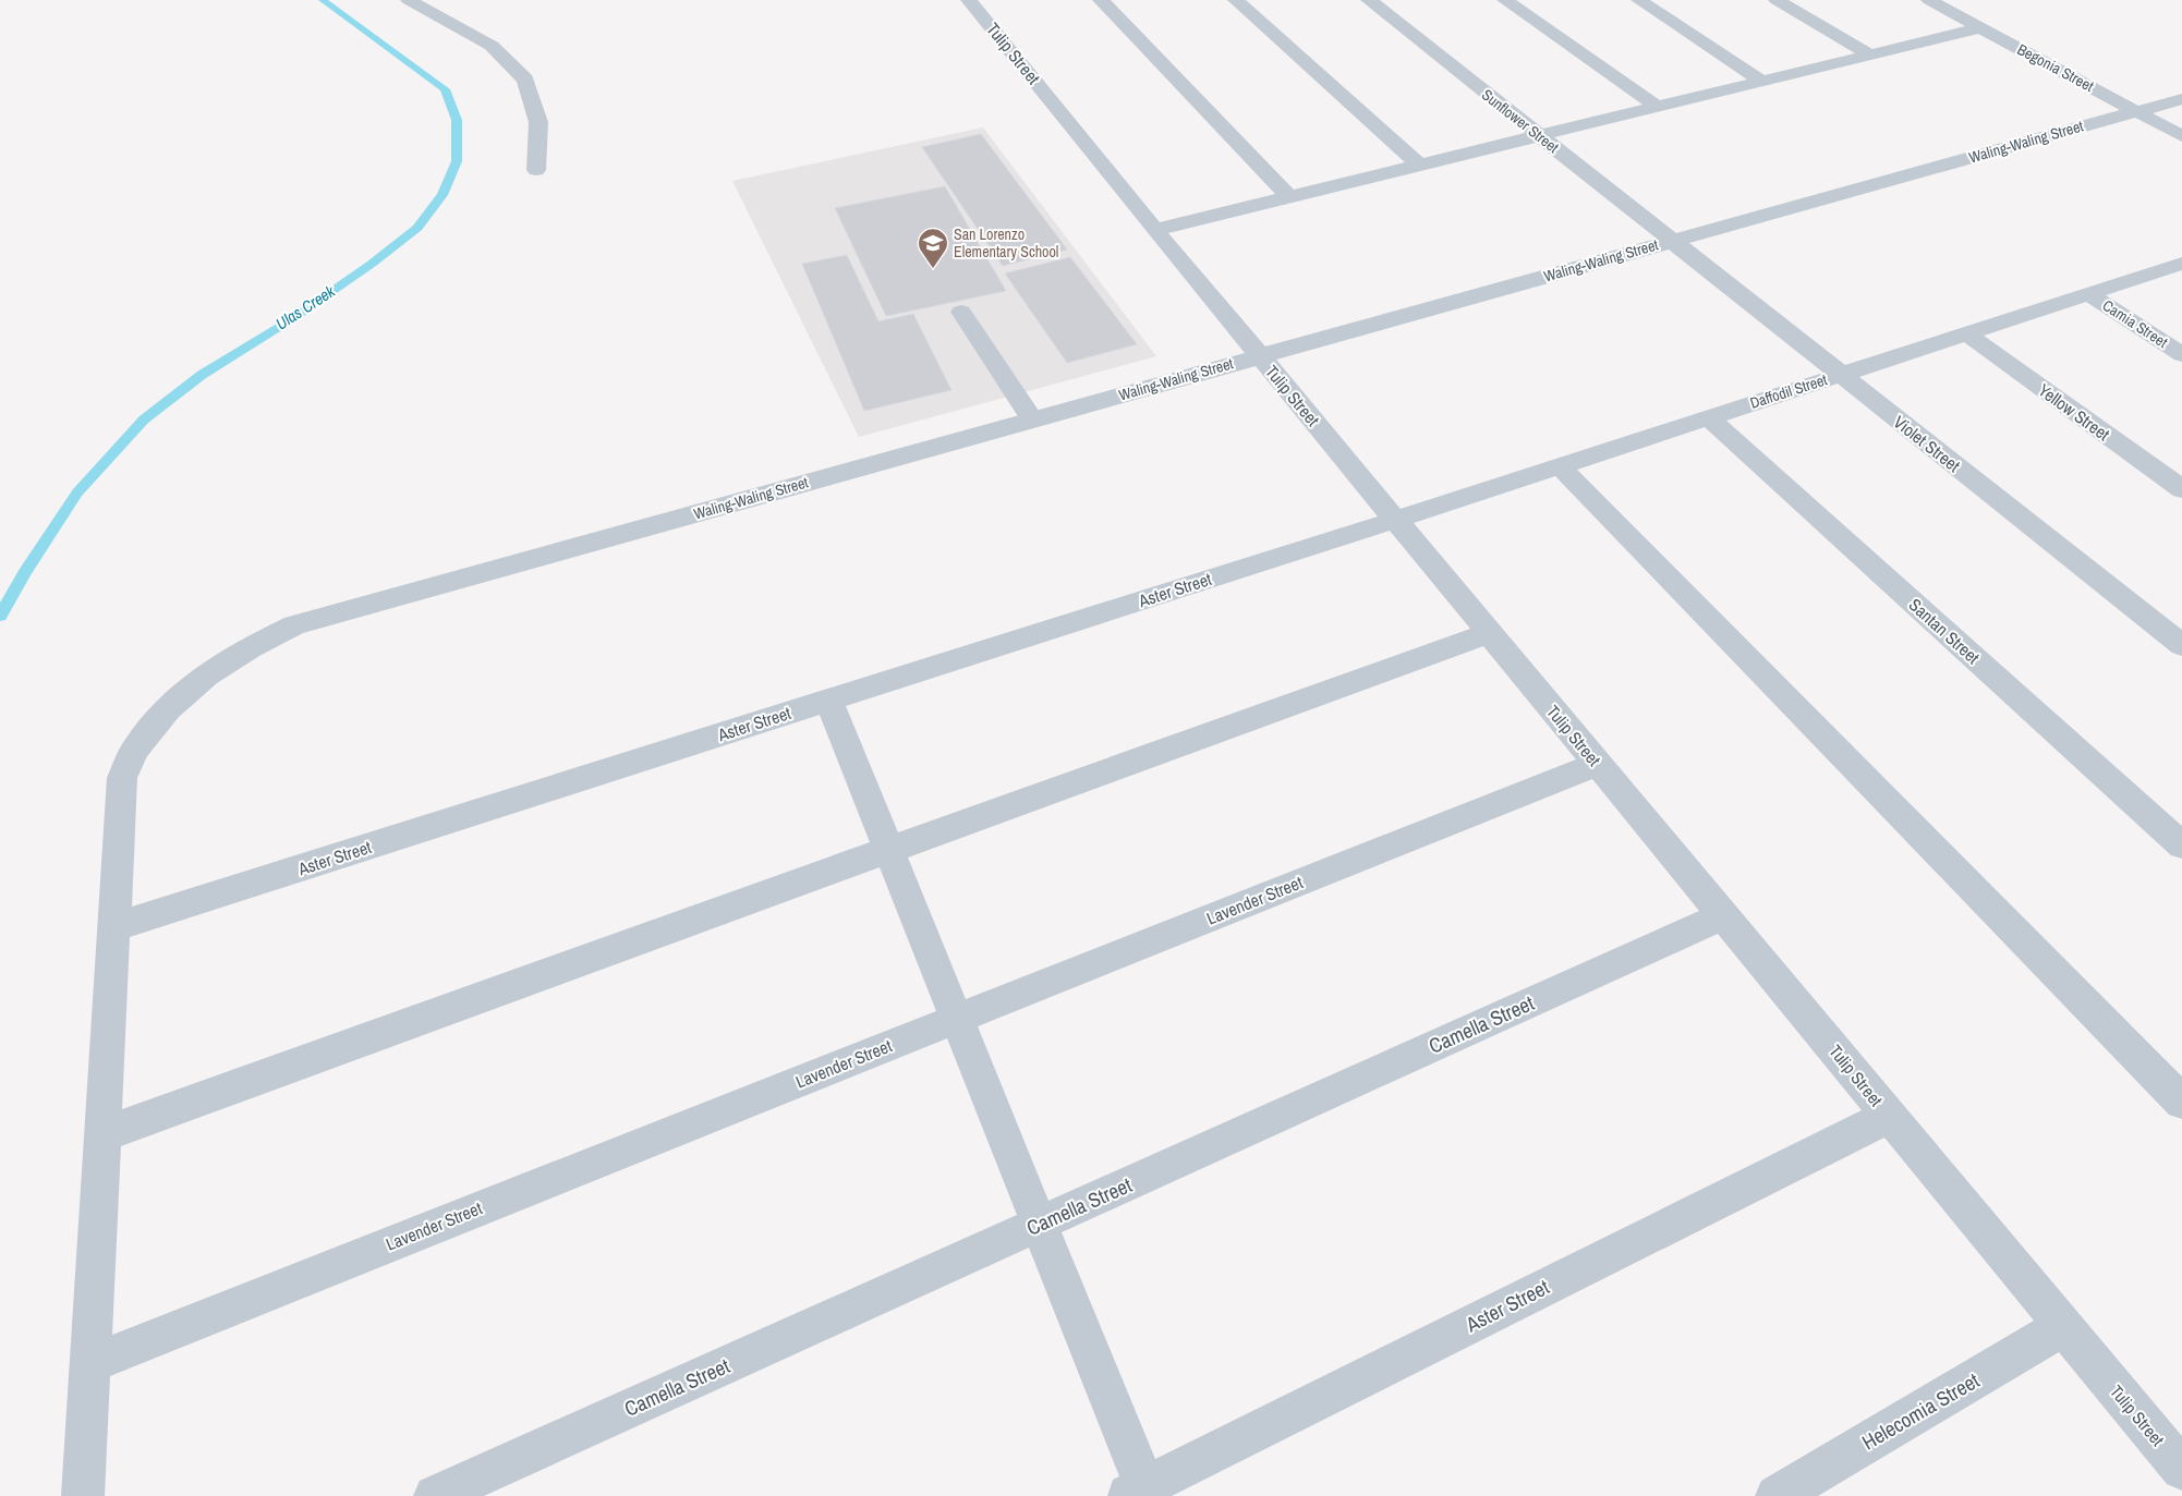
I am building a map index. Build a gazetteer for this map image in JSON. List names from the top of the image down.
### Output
{
  "streets": {
    "street": [
      "Tulip Street",
      "Begonia Street",
      "Sunflower Street",
      "Waling-Waling Street",
      "Camia Street",
      "Daffodil Street",
      "Yellow Street",
      "Violet Street",
      "Aster Street",
      "Santan Street",
      "Lavender Street",
      "Camella Street",
      "Helecomia Street"
    ]
  },
  "crossings": [
    ["Tulip Street", "Waling-Waling Street"],
    ["Tulip Street", "Daffodil Street"],
    ["Tulip Street", "Aster Street"],
    ["Tulip Street", "Lavender Street"],
    ["Tulip Street", "Camella Street"],
    ["Tulip Street", "Helecomia Street"],
    ["Begonia Street", "Waling-Waling Street"],
    ["Sunflower Street", "Waling-Waling Street"],
    ["Sunflower Street", "Violet Street"],
    ["Waling-Waling Street", "Violet Street"],
    ["Waling-Waling Street", "Aster Street"],
    ["Waling-Waling Street", "Lavender Street"],
    ["Camia Street", "Daffodil Street"],
    ["Daffodil Street", "Yellow Street"],
    ["Daffodil Street", "Violet Street"],
    ["Daffodil Street", "Aster Street"],
    ["Daffodil Street", "Santan Street"]
  ],
  "water": ["Ulas Creek"],
  "places": {
    "school or university": ["San Lorenzo Elementary School"]
  }
}
